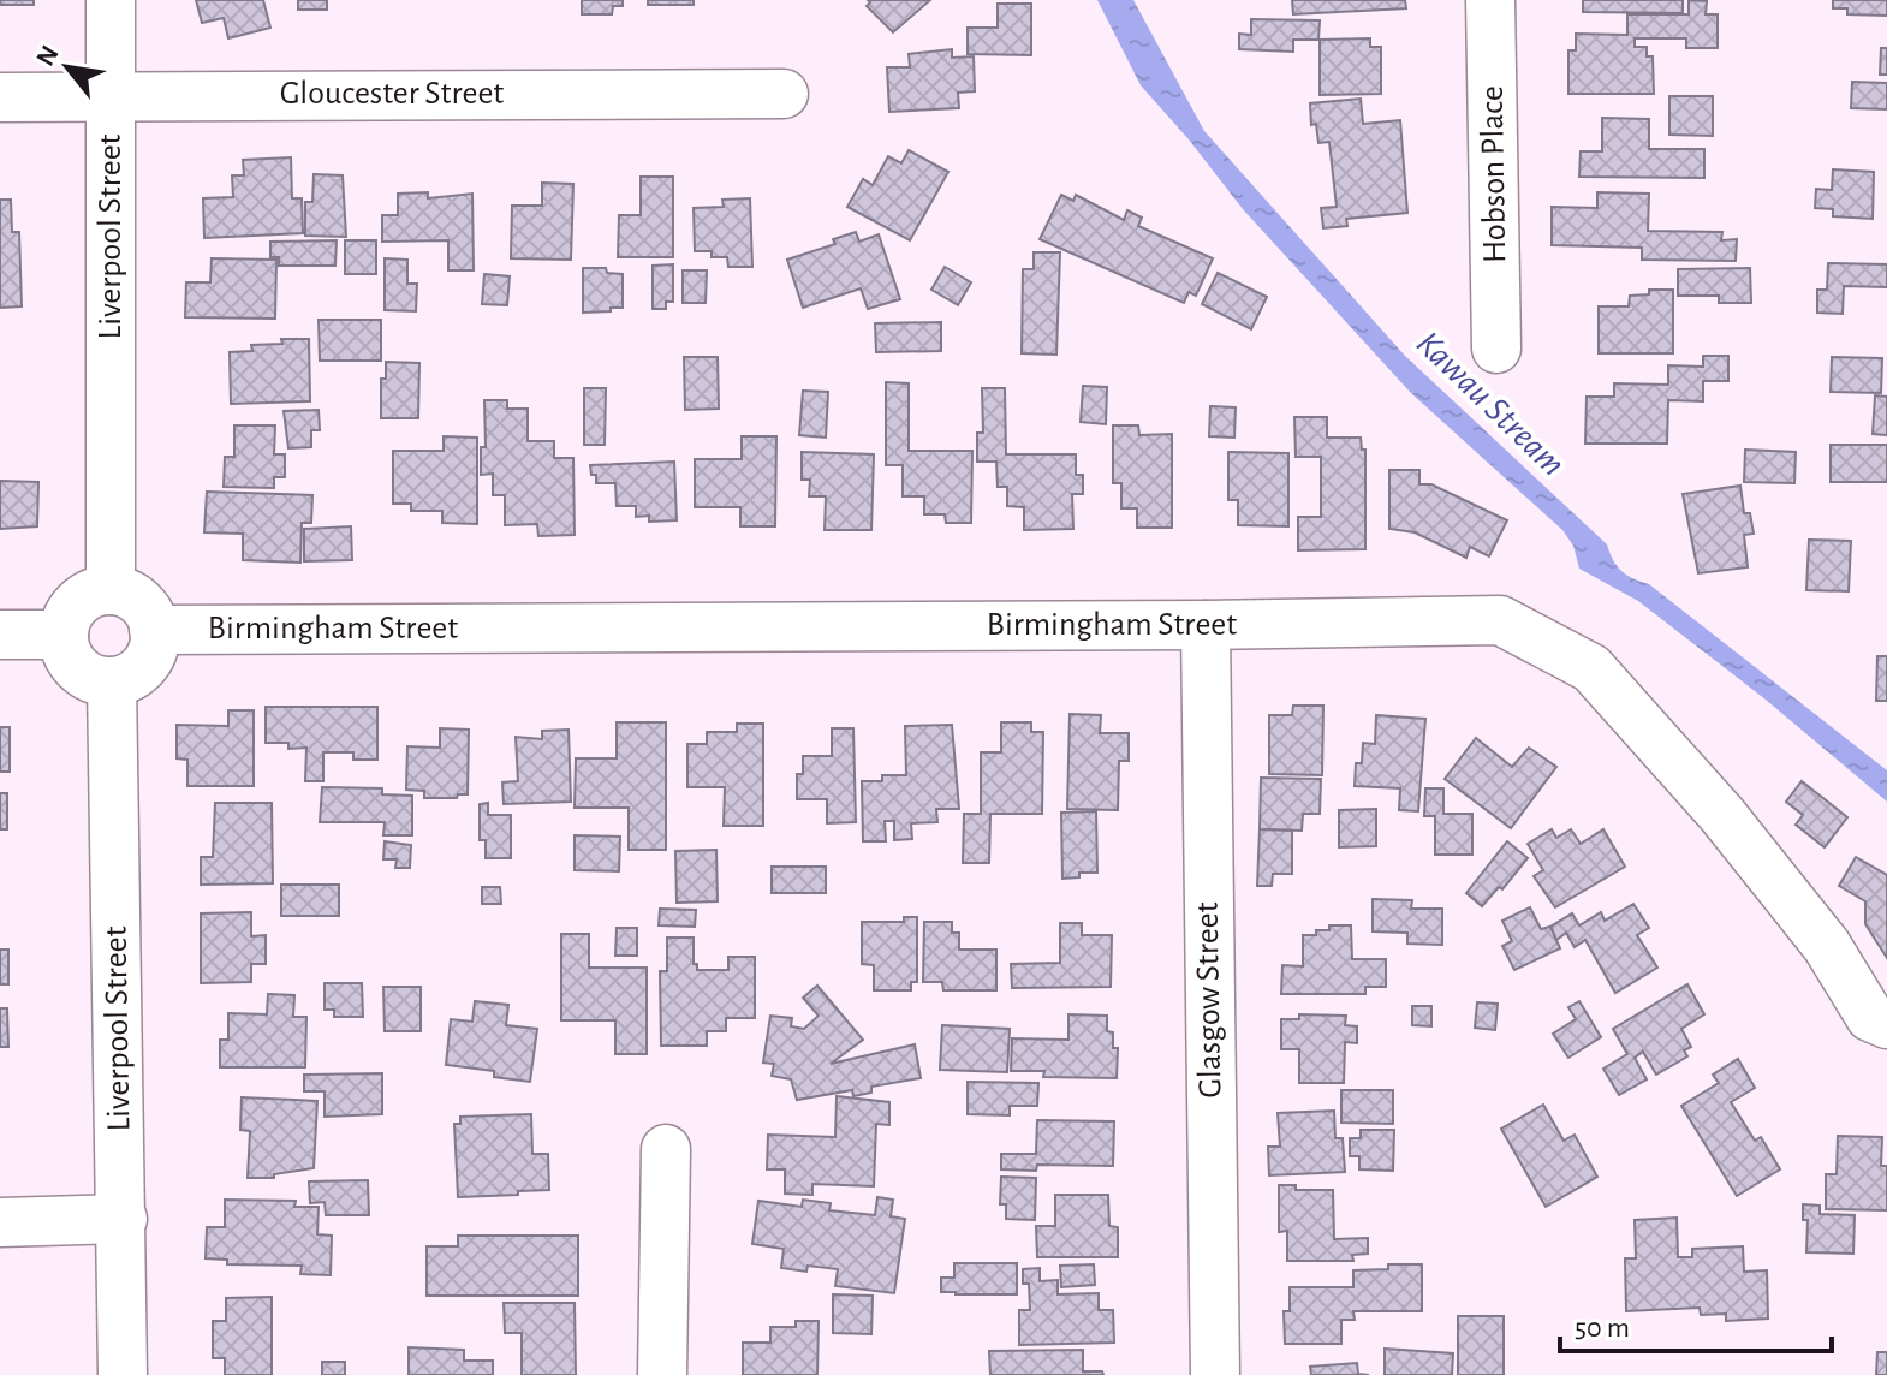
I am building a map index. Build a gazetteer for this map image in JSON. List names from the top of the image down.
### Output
{
  "streets": {
    "street": [
      "Gloucester Street",
      "Hobson Place",
      "Liverpool Street",
      "Birmingham Street",
      "Glasgow Street"
    ]
  },
  "crossings": [
    ["Gloucester Street", "Liverpool Street"],
    ["Liverpool Street", "Birmingham Street"],
    ["Birmingham Street", "Glasgow Street"]
  ],
  "water": ["Kawau Stream"],
  "scale_bar": "50 m",
  "north": "top left"
}
